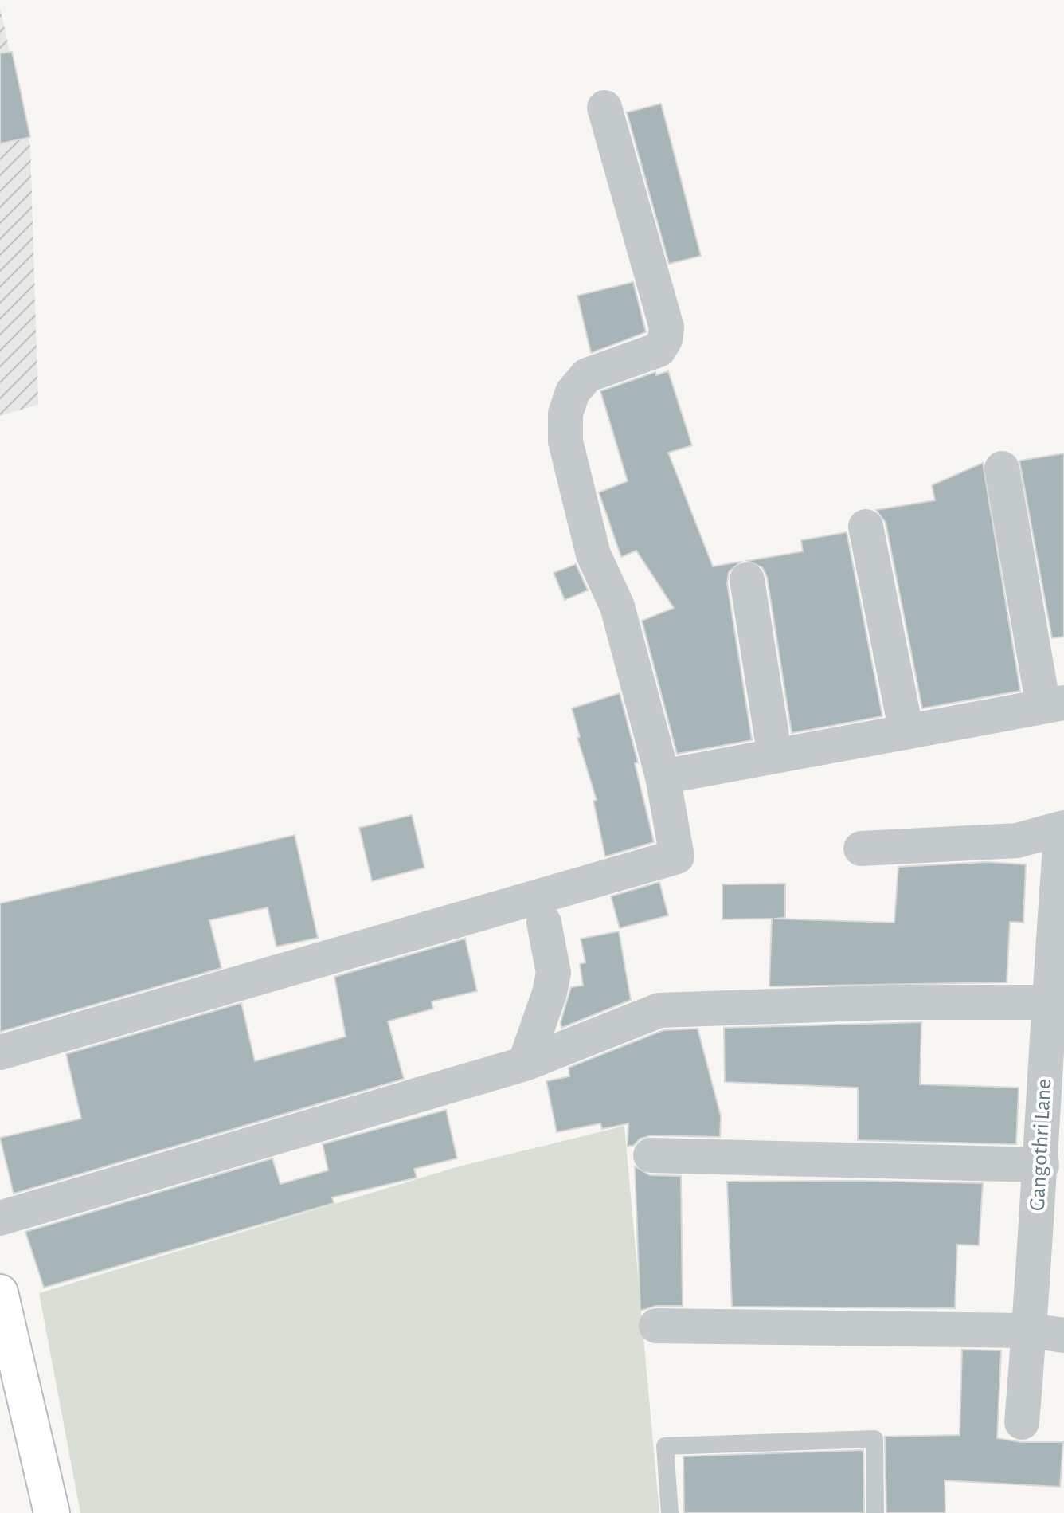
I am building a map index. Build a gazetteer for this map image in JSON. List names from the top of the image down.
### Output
{
  "streets": {
    "street": ["Gangothri Lane"]
  }
}
